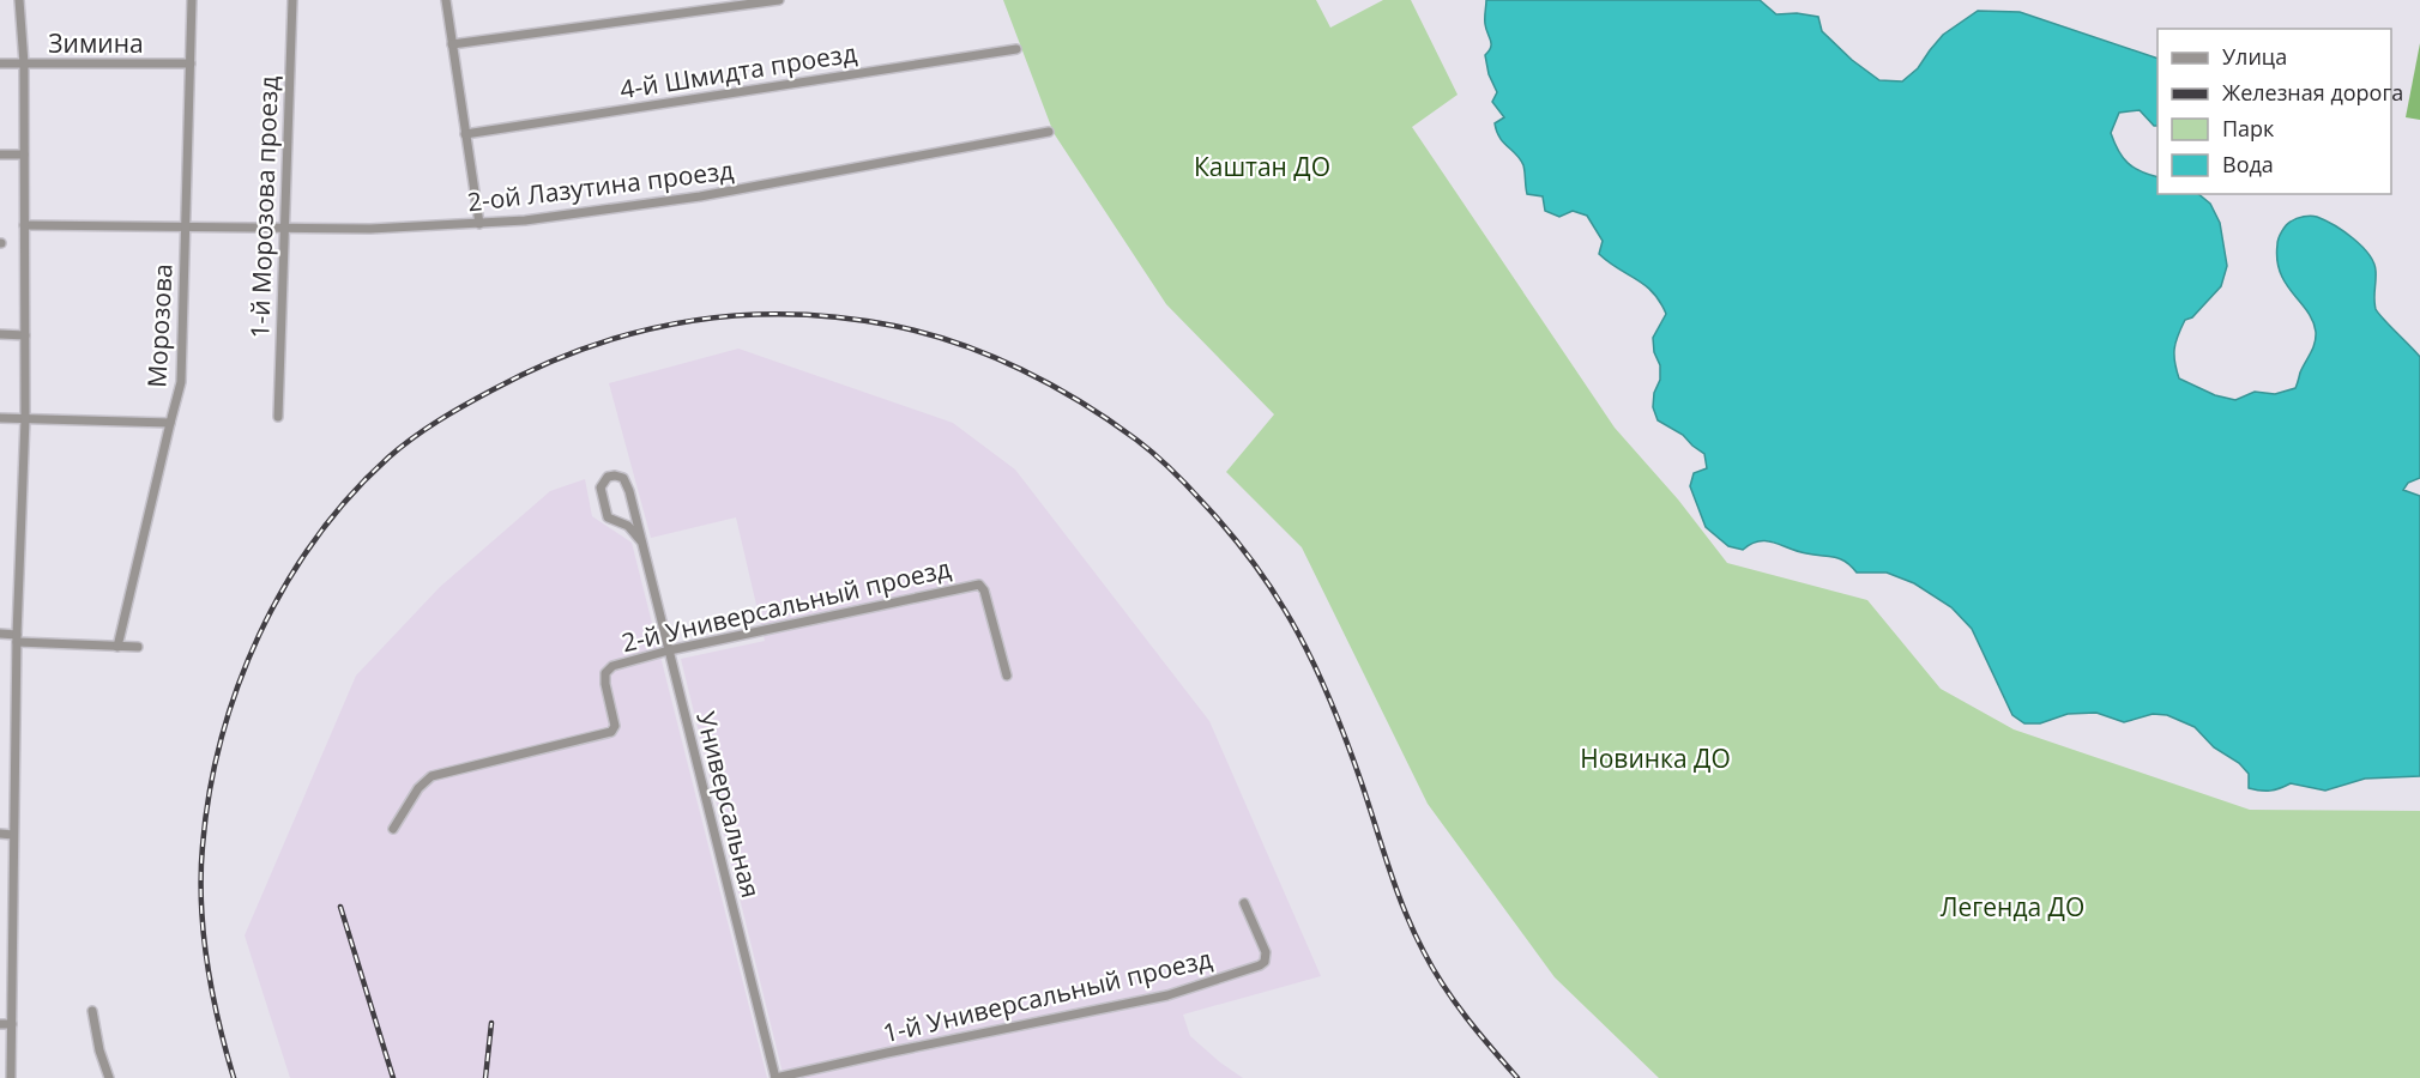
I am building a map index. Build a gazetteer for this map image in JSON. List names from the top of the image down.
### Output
{
  "streets": {
    "street": [
      "Зимина",
      "4-й Шмидта проезд",
      "2-ой Лазутина проезд",
      "1-й Морозова проезд",
      "Морозова",
      "2-й Универсальный проезд",
      "Универсальная",
      "1-й Универсальный проезд"
    ]
  },
  "crossings": [
    ["Зимина", "Морозова"],
    ["2-ой Лазутина проезд", "1-й Морозова проезд"],
    ["2-ой Лазутина проезд", "Морозова"],
    ["2-й Универсальный проезд", "Универсальная"],
    ["Универсальная", "1-й Универсальный проезд"]
  ],
  "parks": ["Каштан ДО", "Новинка ДО", "Легенда ДО"],
  "legend": [
    "Улица",
    "Железная дорога",
    "Парк",
    "Вода"
  ]
}
